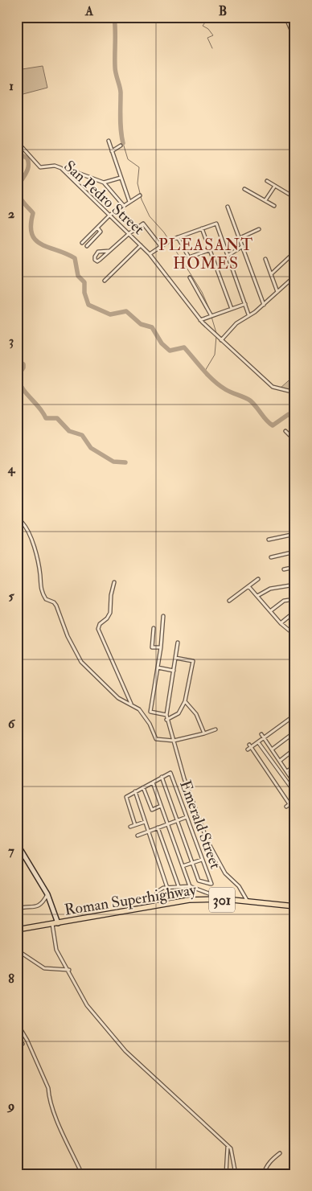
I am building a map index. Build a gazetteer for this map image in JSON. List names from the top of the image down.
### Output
{
  "streets": {
    "main road": ["Roman Superhighway", "301"],
    "street": ["San Pedro Street", "Emerald Street"]
  },
  "districts": ["PLEASANT HOMES"],
  "grid": {
    "columns": ["A", "B"],
    "rows": [
      "1",
      "2",
      "3",
      "4",
      "5",
      "6",
      "7",
      "8",
      "9"
    ]
  }
}
